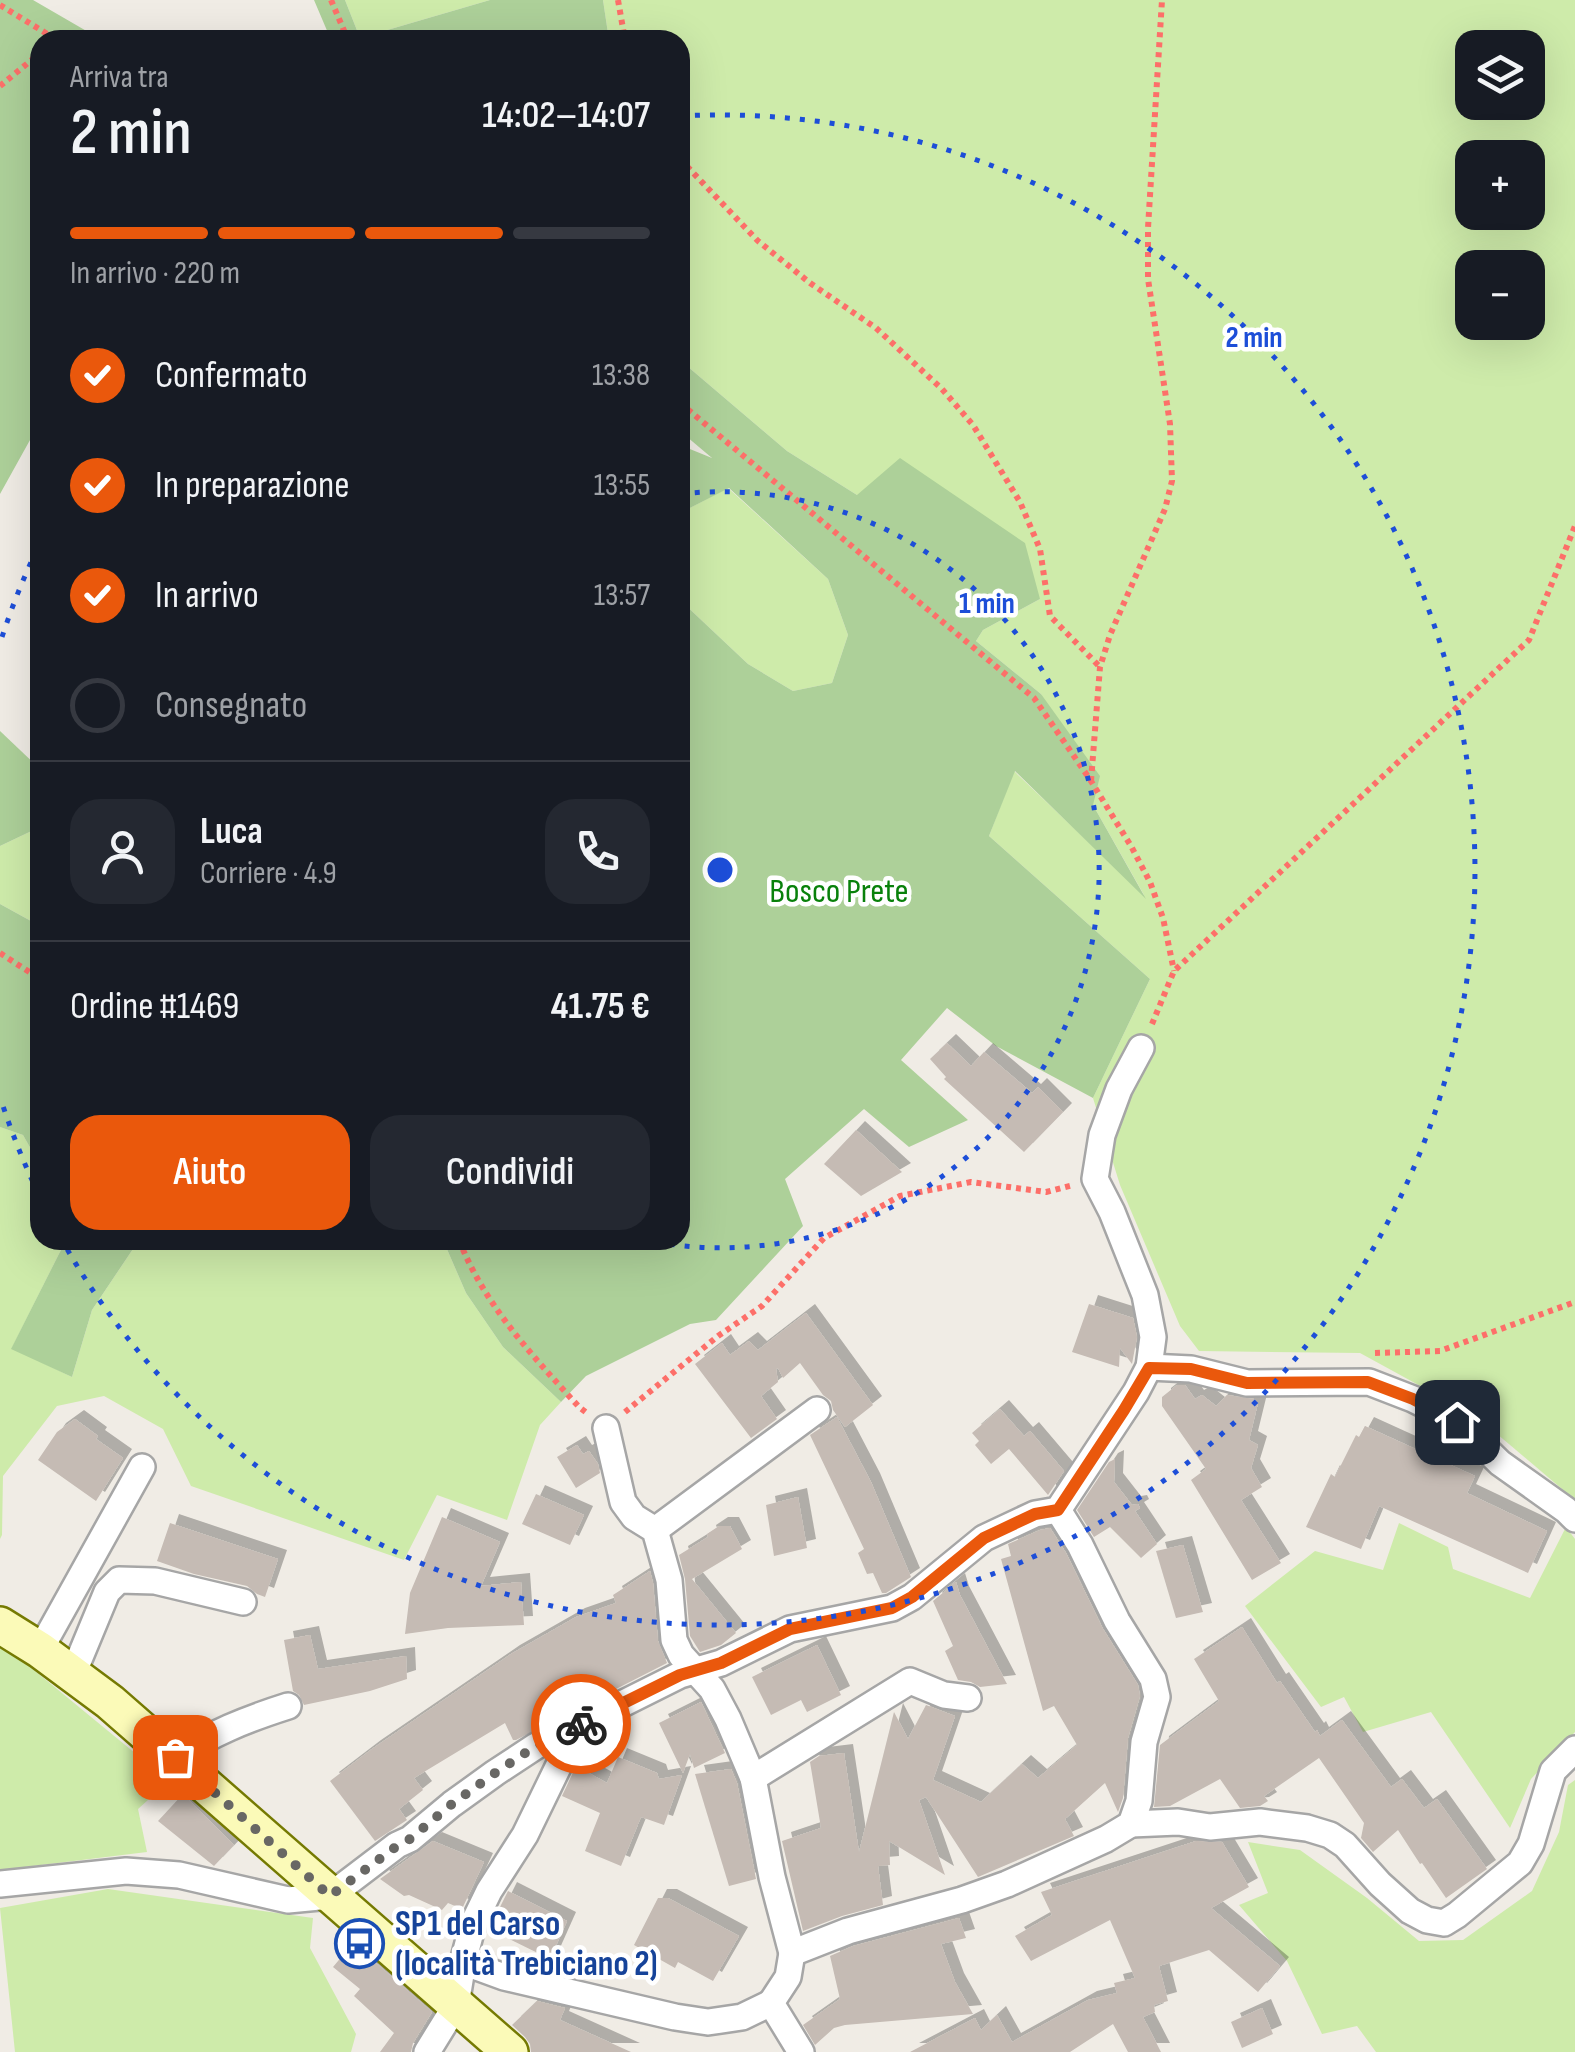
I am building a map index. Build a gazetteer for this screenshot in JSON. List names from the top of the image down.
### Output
{
  "parks": ["Bosco Prete"],
  "places": {
    "bus stop": ["SP1 del Carso (località Trebiciano 2)"]
  },
  "page": {
    "map_buttons": ["+", "−"],
    "heading": ["2 min", "Arriva tra", "14:02–14:07"],
    "panel": [
      "Luca",
      "Corriere · 4.9",
      "Ordine #1469",
      "41.75 €"
    ],
    "bar": "In arrivo · 220 m",
    "list": [
      ["Confermato", "13:38"],
      ["In preparazione", "13:55"],
      ["In arrivo", "13:57"],
      "Consegnato"
    ],
    "buttons": ["Aiuto", "Condividi"]
  },
  "rings": ["2 min", "1 min"]
}
